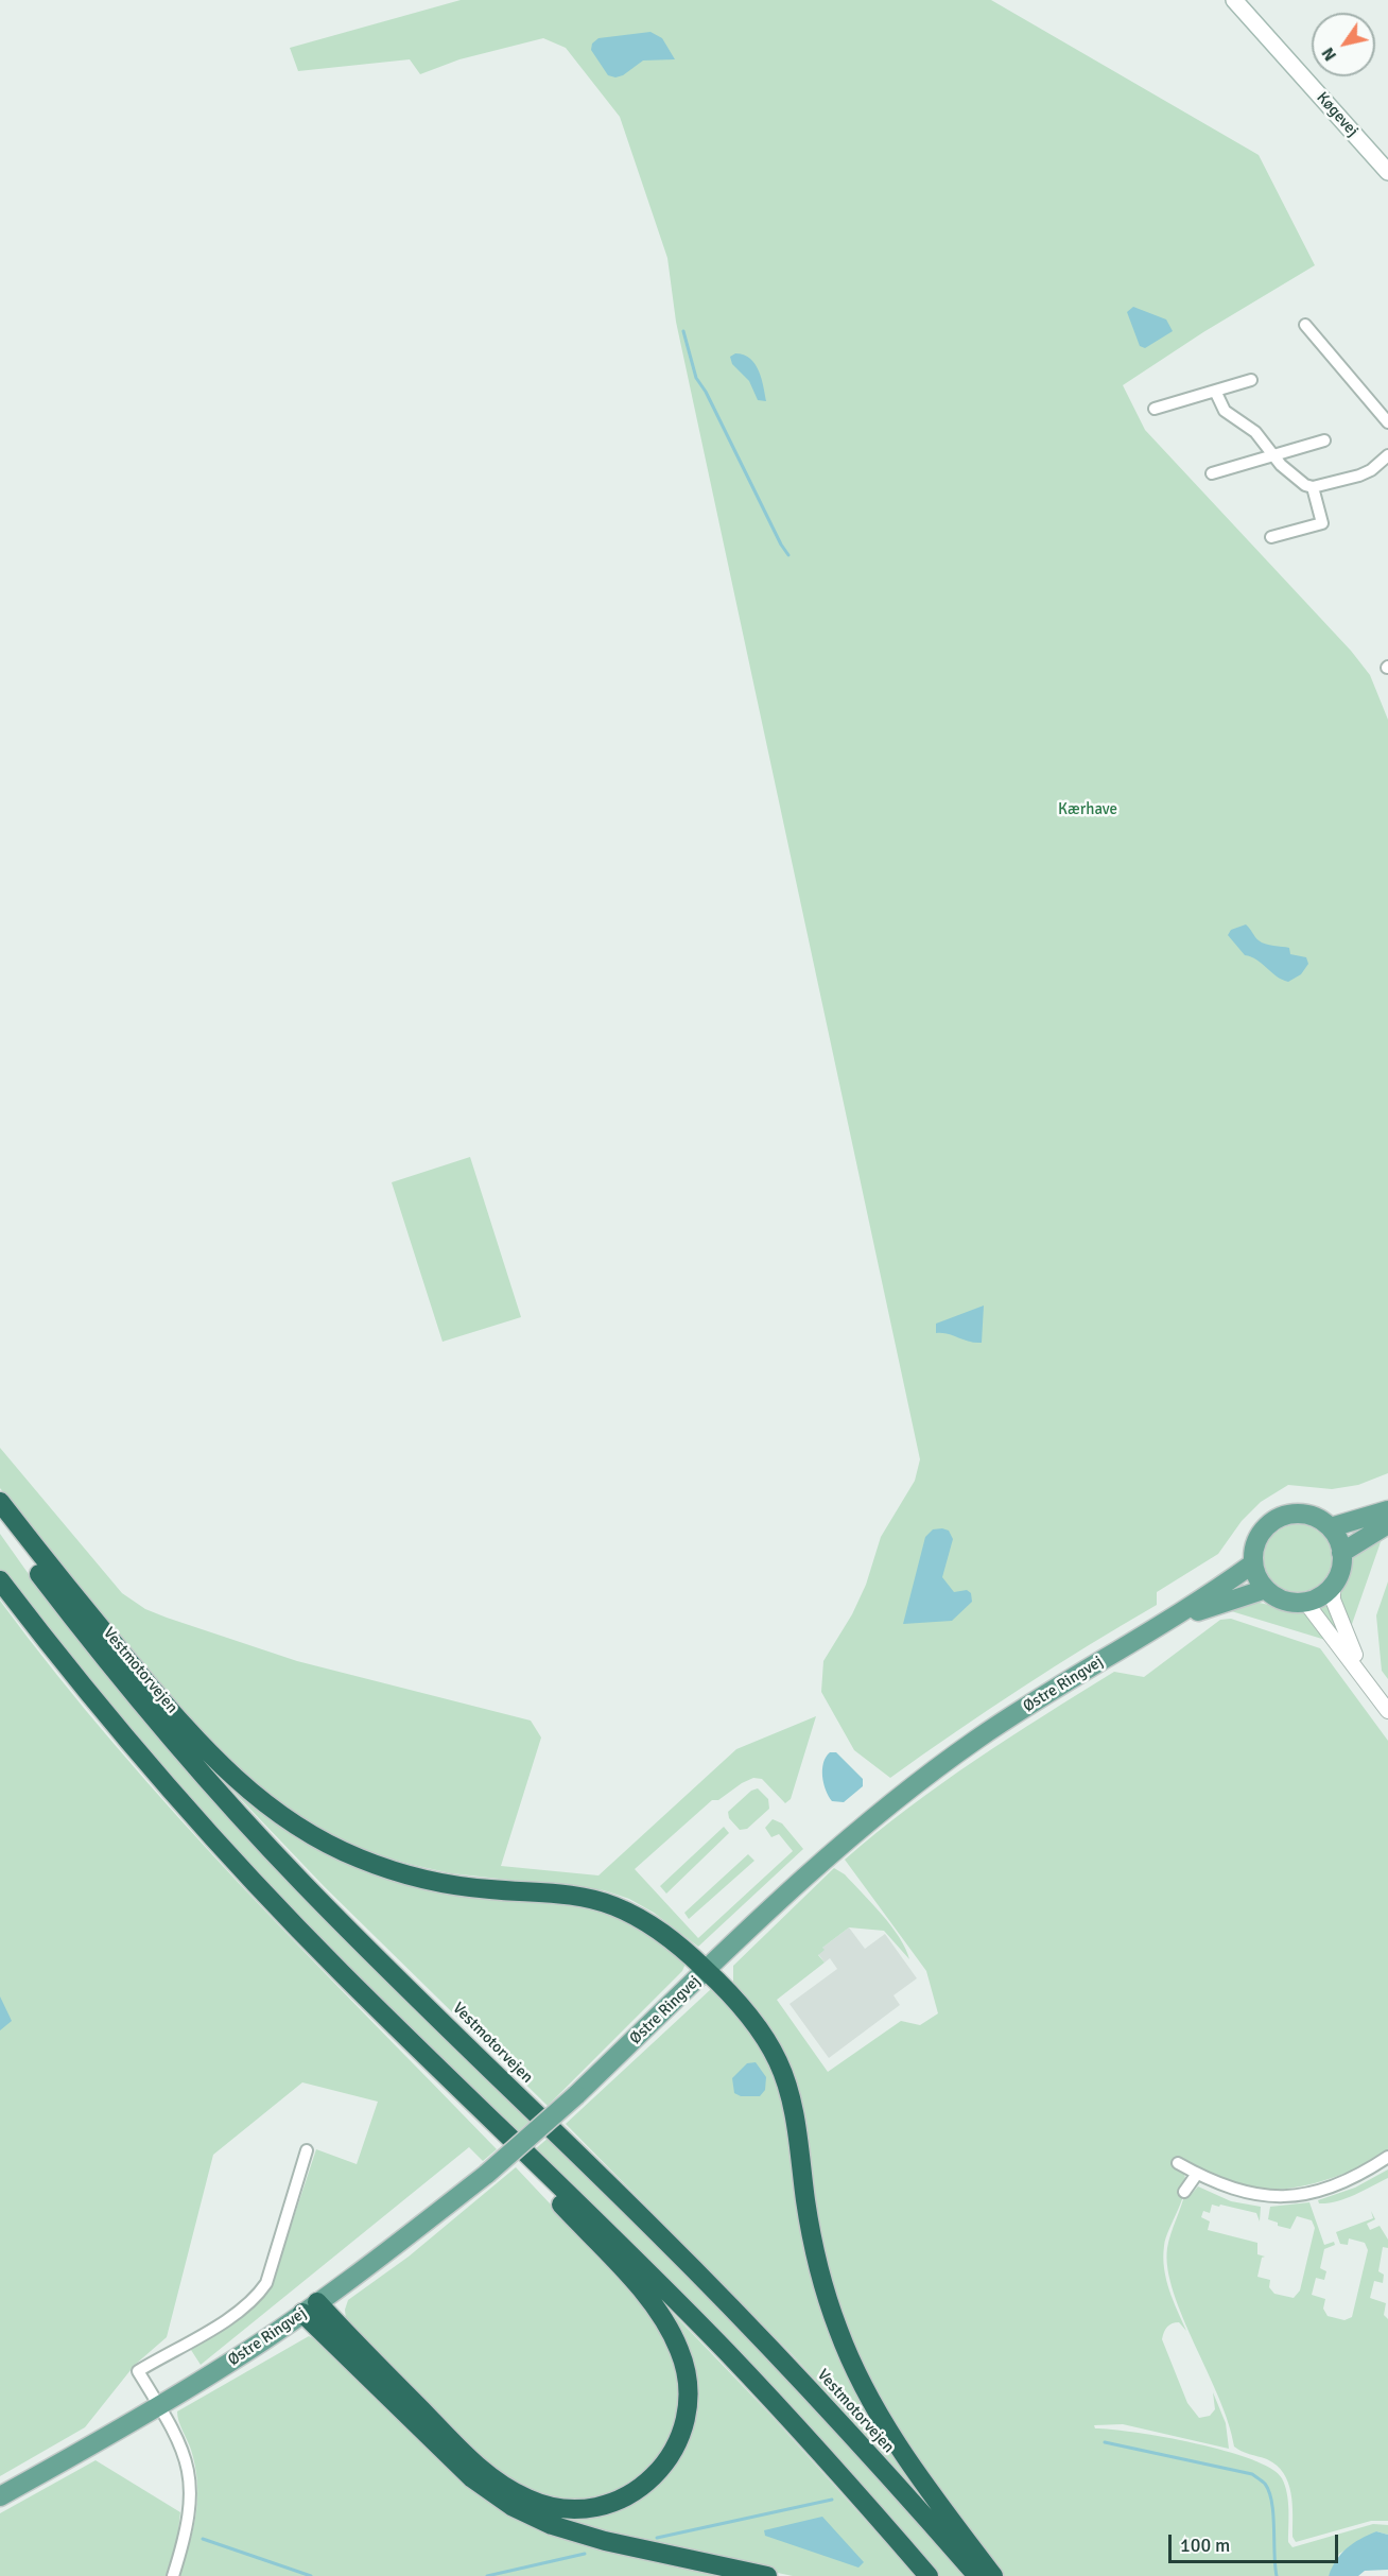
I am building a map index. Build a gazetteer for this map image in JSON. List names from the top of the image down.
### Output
{
  "streets": {
    "highway": ["Vestmotorvejen"],
    "main road": ["Køgevej", "Østre Ringvej"]
  },
  "parks": ["Kærhave"],
  "scale_bar": "100 m",
  "north": "bottom left"
}
